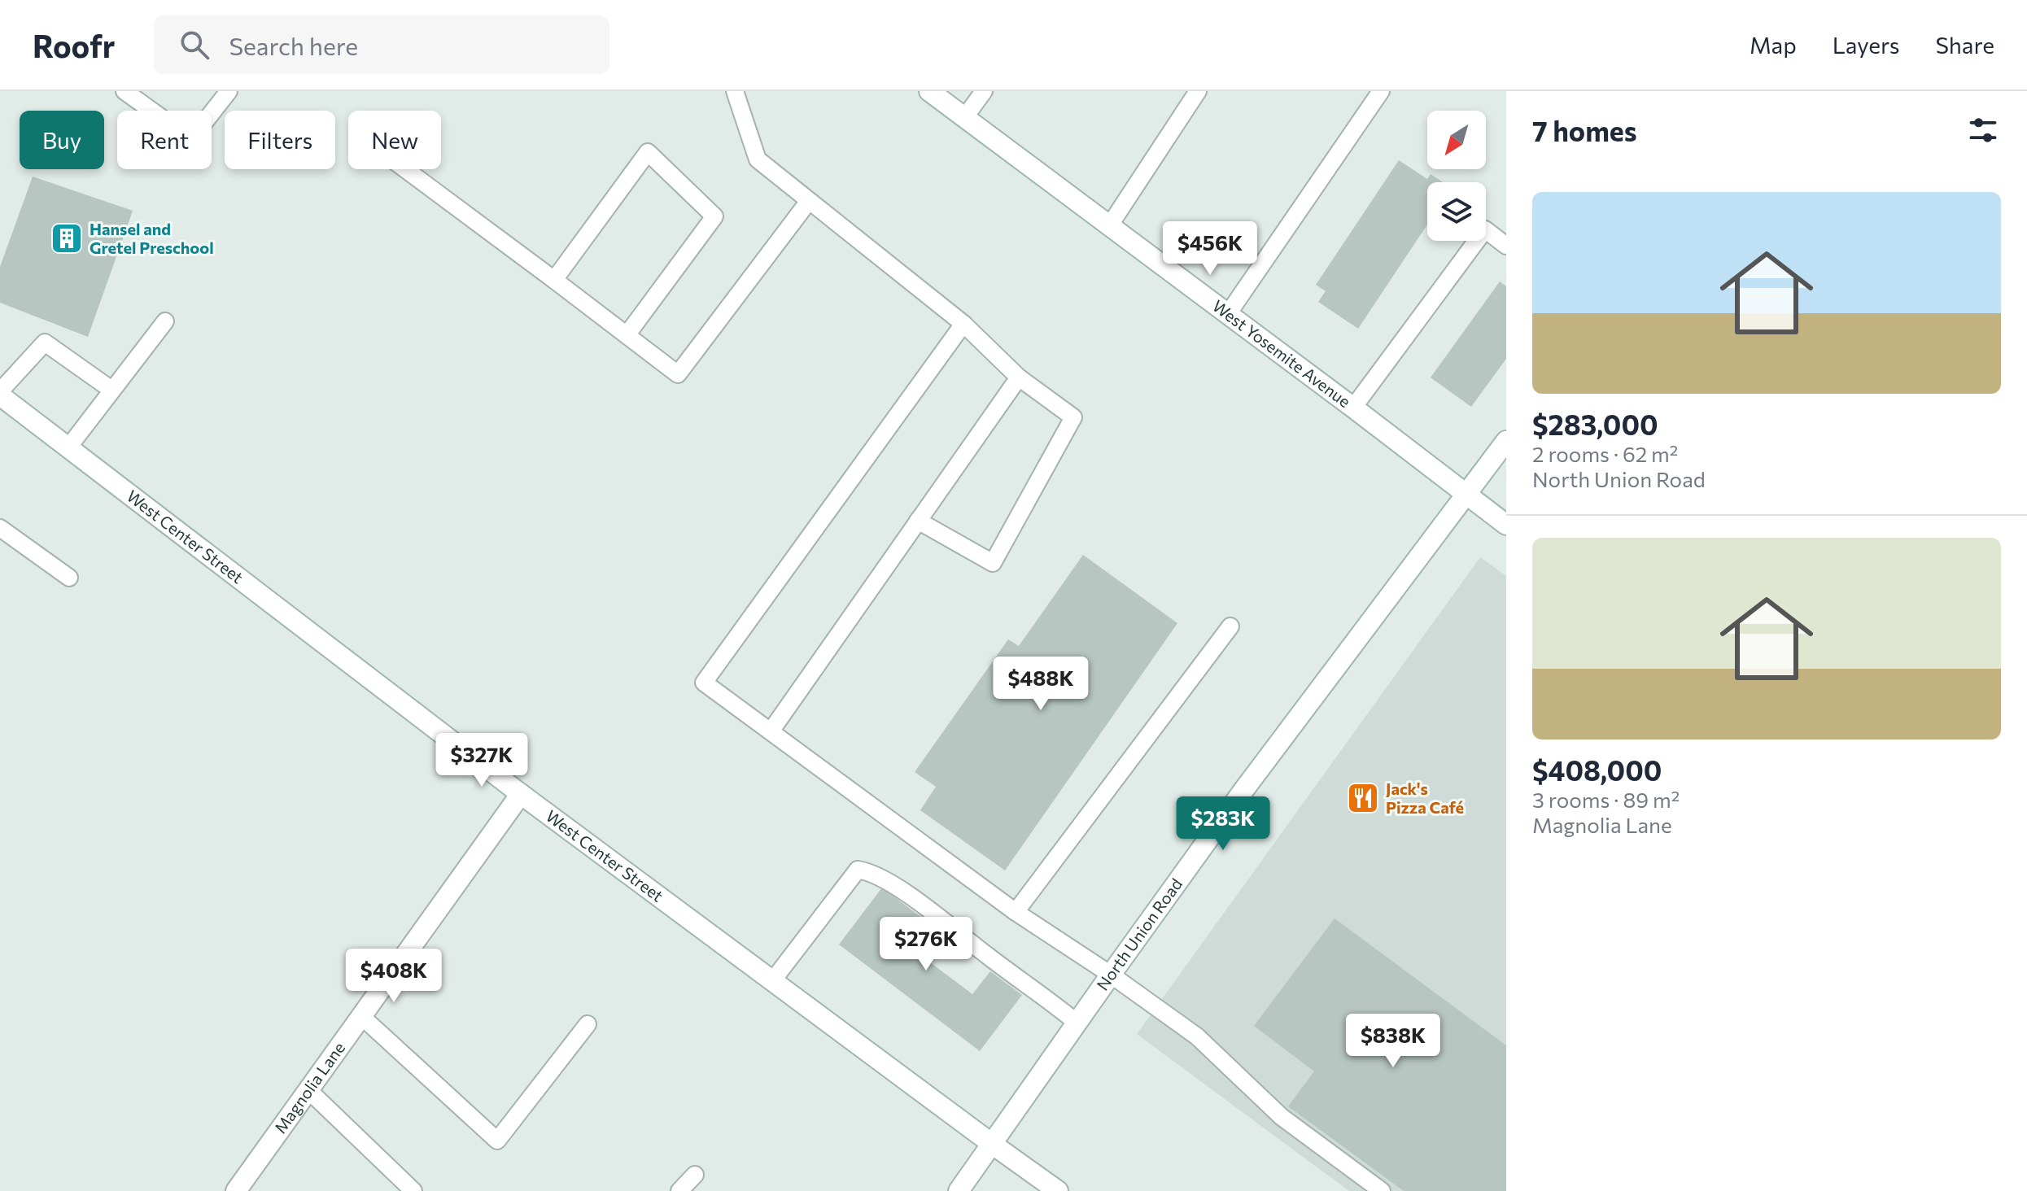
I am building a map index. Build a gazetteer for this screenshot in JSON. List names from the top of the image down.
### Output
{
  "streets": {
    "street": [
      "West Yosemite Avenue",
      "West Center Street",
      "North Union Road",
      "Magnolia Lane"
    ]
  },
  "crossings": [
    ["West Yosemite Avenue", "North Union Road"],
    ["West Center Street", "North Union Road"],
    ["West Center Street", "Magnolia Lane"]
  ],
  "places": {
    "building": ["Hansel and Gretel Preschool"],
    "restaurant": ["Jack's Pizza Café"]
  },
  "north": "bottom left",
  "page": {
    "header": "Roofr",
    "search": "Search here",
    "nav": ["Map", "Layers", "Share"],
    "heading": "7 homes",
    "chip": [
      "Buy",
      "Rent",
      "Filters",
      "New"
    ],
    "list": [
      {
        "name": "$283,000",
        "note": "2 rooms · 62 m² · North Union Road"
      },
      {
        "name": "$408,000",
        "note": "3 rooms · 89 m² · Magnolia Lane"
      }
    ],
    "price": [
      "$456K",
      "$488K",
      "$327K",
      "$283K",
      "$276K",
      "$408K",
      "$838K"
    ]
  }
}
